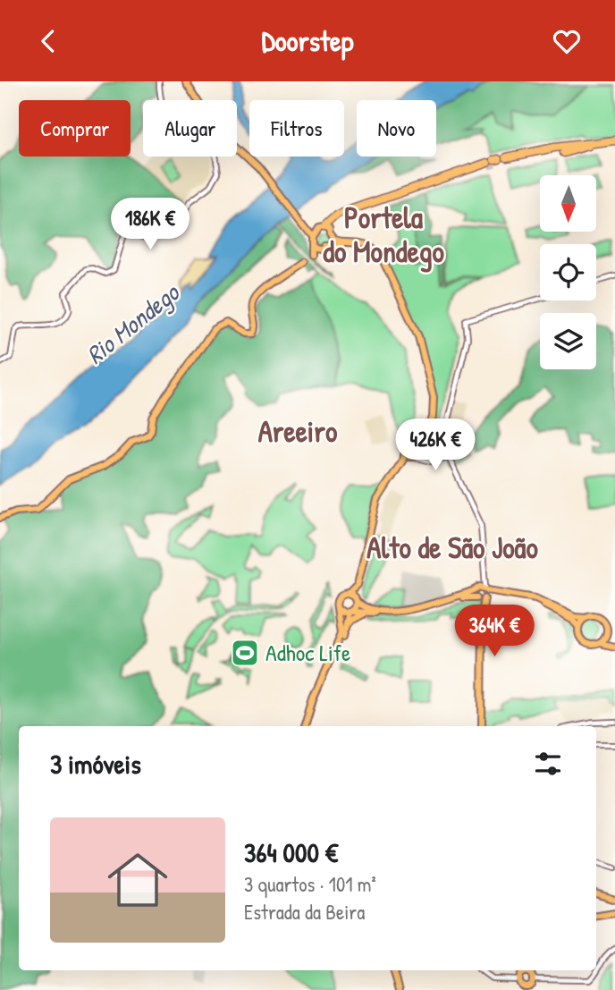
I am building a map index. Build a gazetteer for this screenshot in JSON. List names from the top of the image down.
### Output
{
  "districts": ["Portela do Mondego", "Areeiro", "Alto de São João"],
  "water": ["Rio Mondego"],
  "places": {
    "sports": ["Adhoc Life"]
  },
  "north": "bottom",
  "page": {
    "header": "Doorstep",
    "chip": [
      "Comprar",
      "Alugar",
      "Filtros",
      "Novo"
    ],
    "price": ["186K €", "426K €", "364K €"],
    "heading": "3 imóveis",
    "list": [
      {
        "name": "364 000 €",
        "note": "3 quartos · 101 m² · Estrada da Beira"
      }
    ]
  }
}
